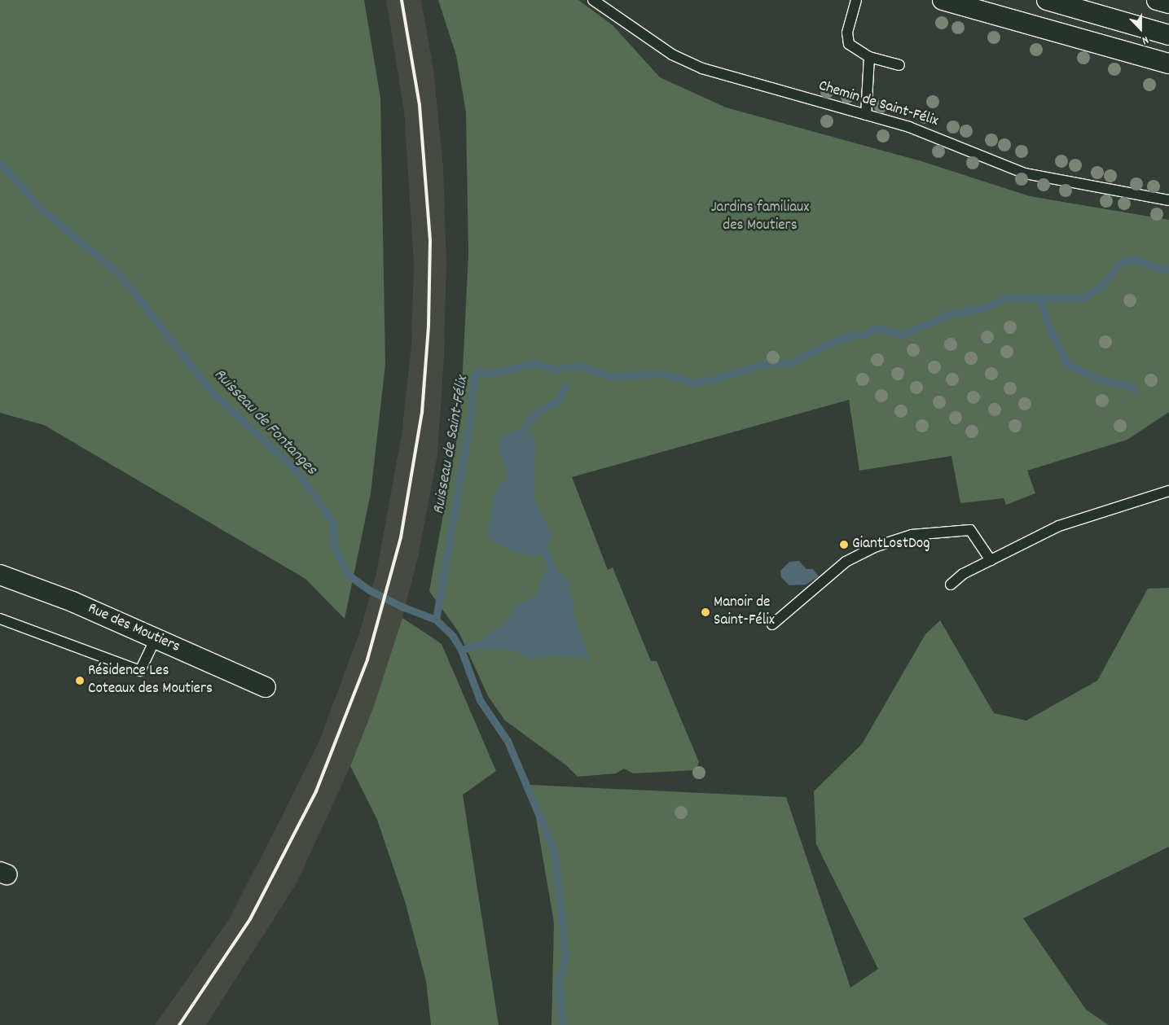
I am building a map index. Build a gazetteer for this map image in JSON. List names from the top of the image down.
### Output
{
  "streets": {
    "street": ["Rue des Moutiers"],
    "lane": ["Chemin de Saint-Félix"]
  },
  "water": ["Ruisseau de Fontanges", "Ruisseau de Saint-Félix"],
  "parks": ["Jardins familiaux des Moutiers"],
  "places": ["GiantLostDog", "Manoir de Saint-Félix", "Résidence Les Coteaux des Moutiers"],
  "north": "bottom"
}
